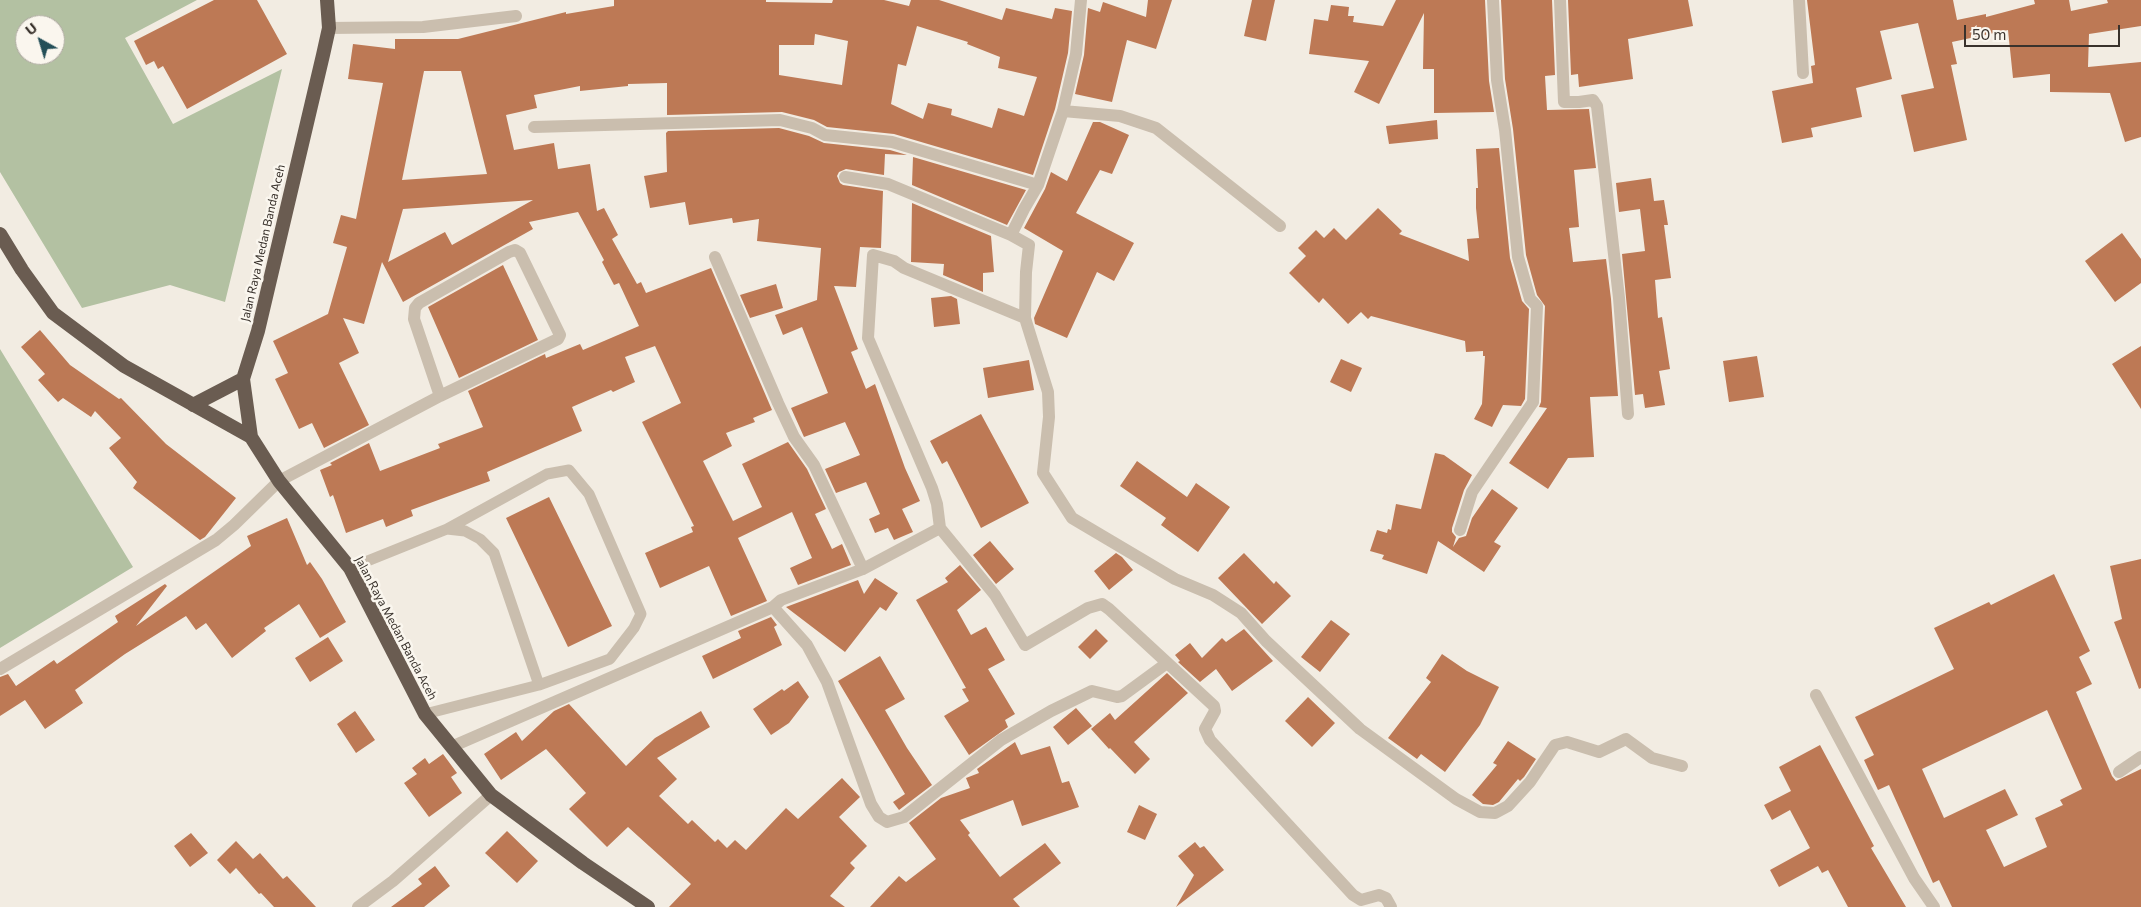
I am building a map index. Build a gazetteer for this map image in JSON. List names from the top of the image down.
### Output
{
  "streets": {
    "highway": ["Jalan Raya Medan Banda Aceh"]
  },
  "scale_bar": "50 m",
  "north": "top left"
}
